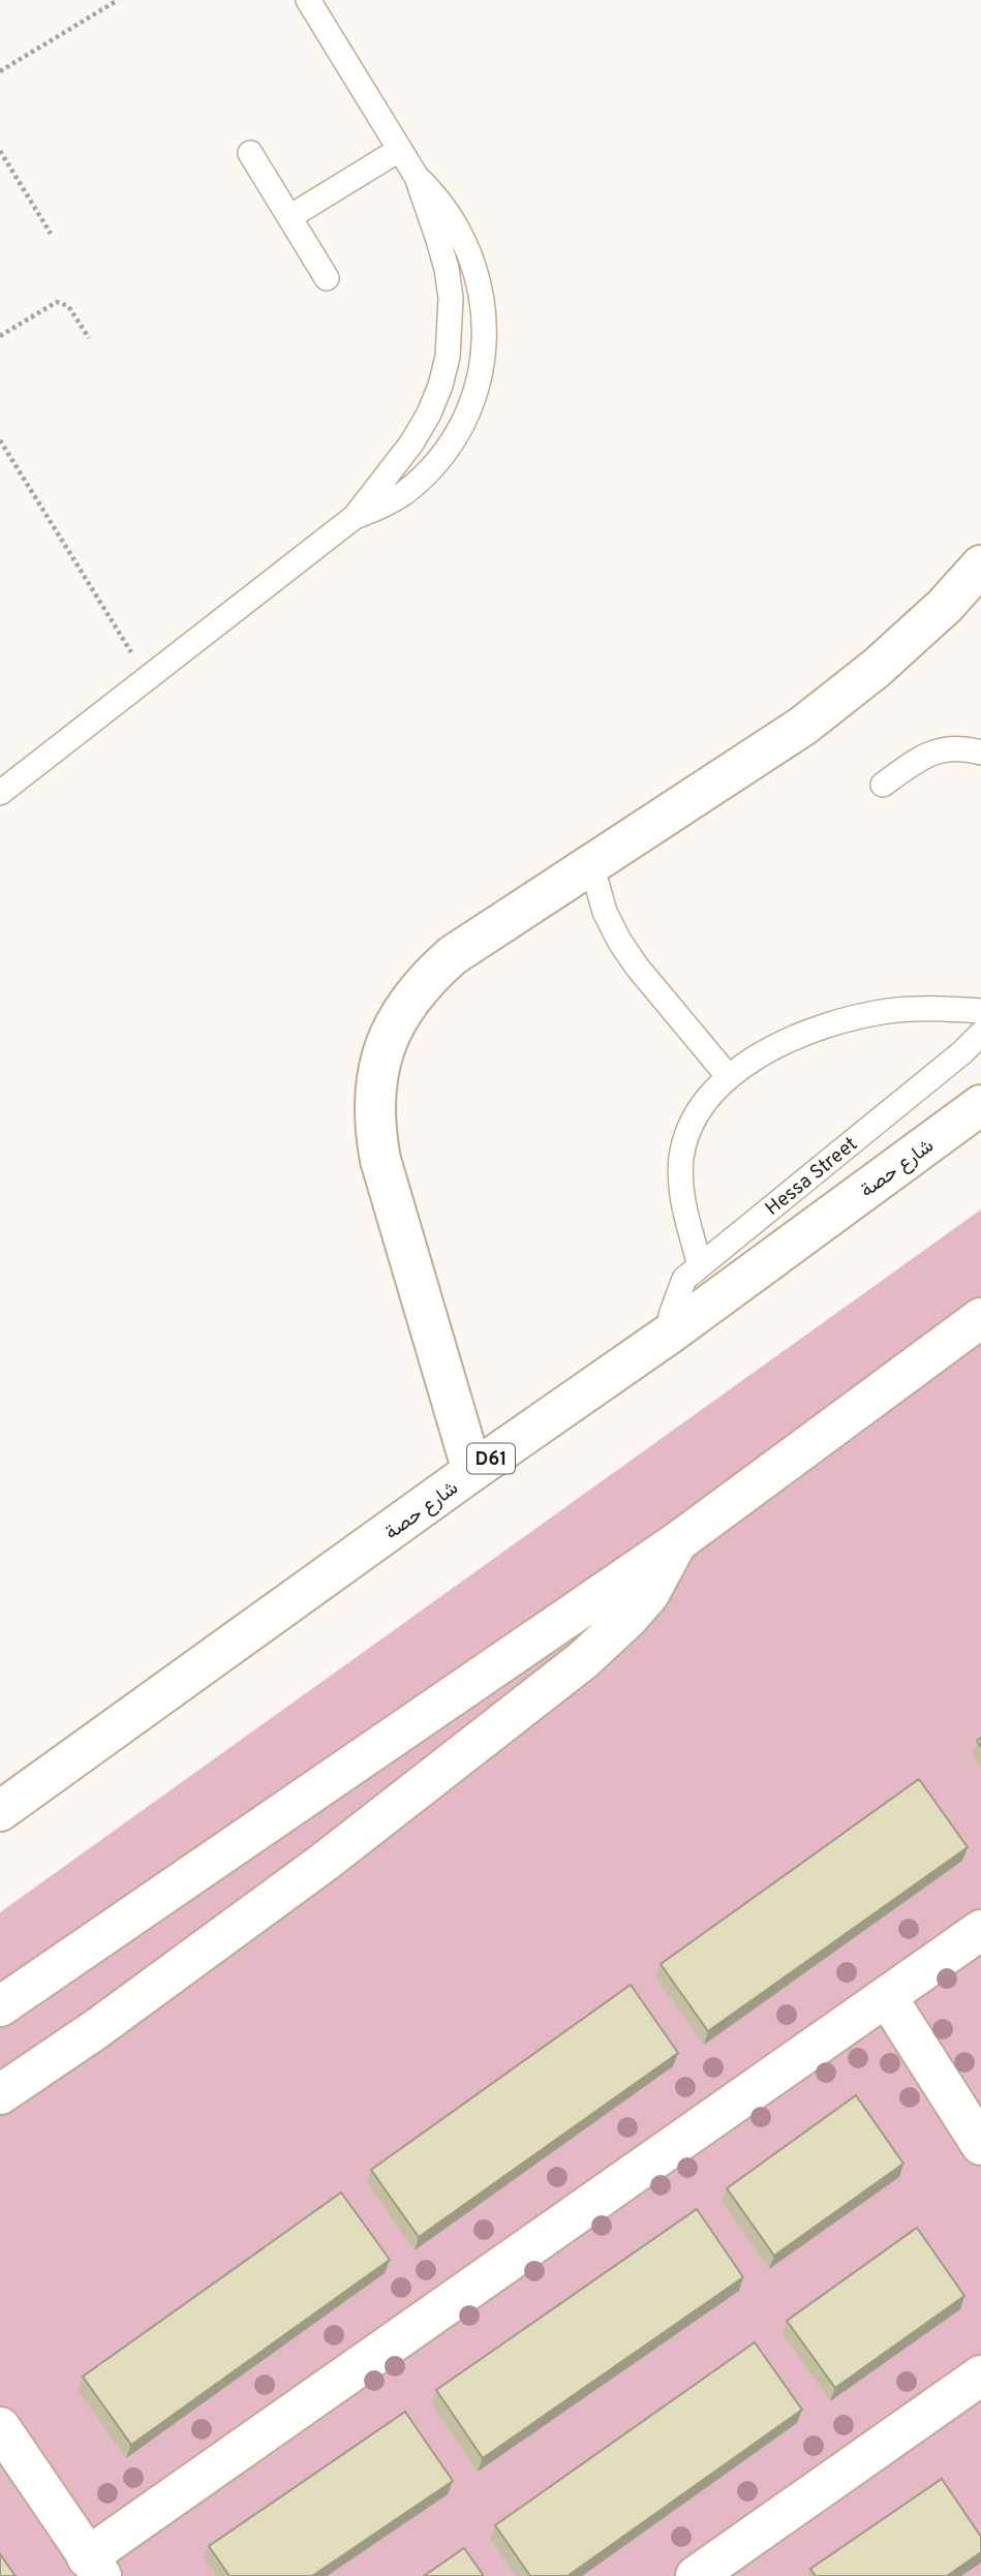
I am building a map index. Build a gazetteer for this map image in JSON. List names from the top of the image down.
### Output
{
  "streets": {
    "street": ["شارع حصة", "D61"],
    "lane": ["Hessa Street"]
  },
  "crossings": [
    ["شارع حصة", "Hessa Street"]
  ]
}
